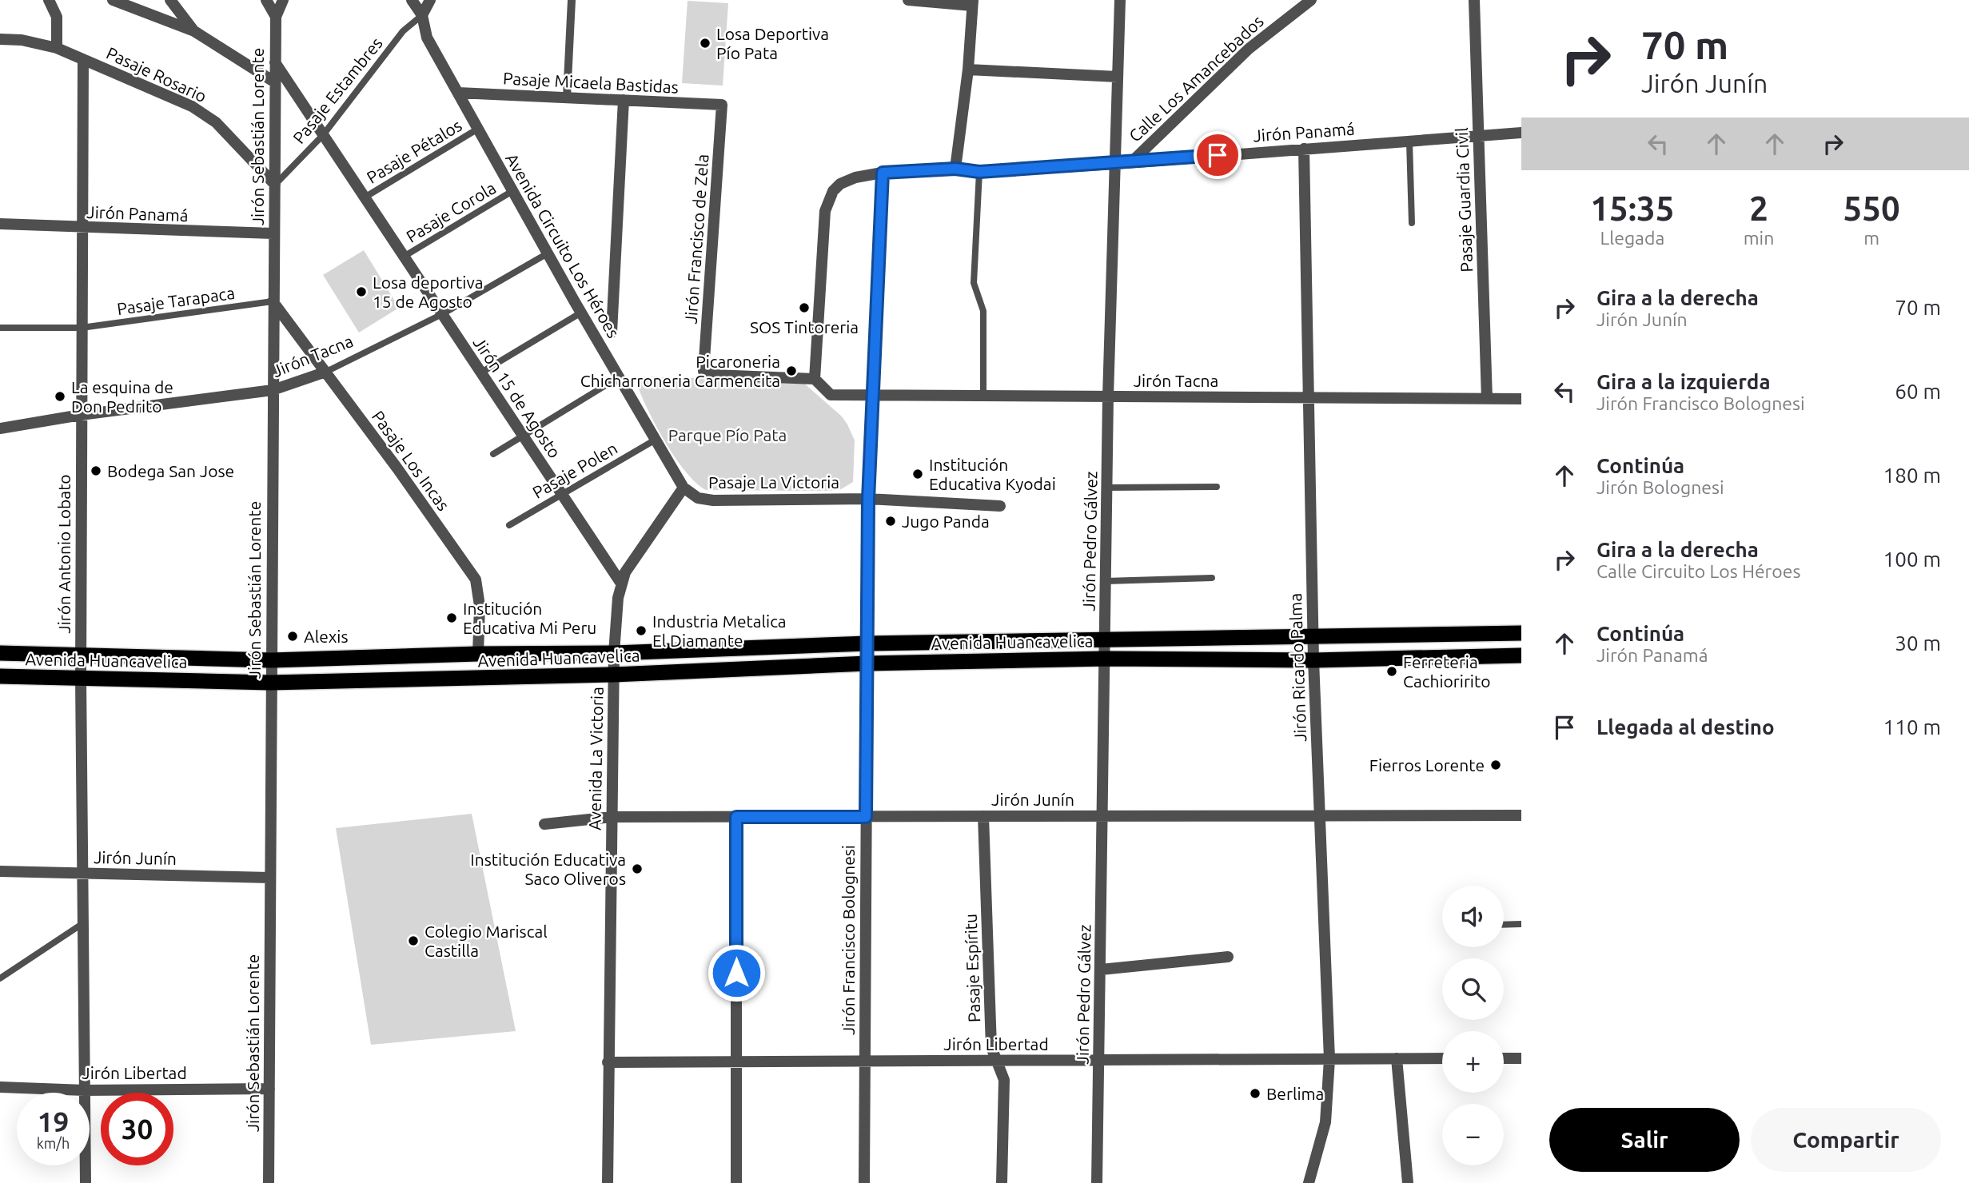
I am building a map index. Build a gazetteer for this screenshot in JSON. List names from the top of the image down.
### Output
{
  "streets": {
    "highway": ["Avenida Huancavelica"],
    "street": [
      "Pasaje Rosario",
      "Calle Los Amancebados",
      "Pasaje Micaela Bastidas",
      "Jirón Panamá",
      "Jirón Sebastián Lorente",
      "Pasaje Guardia Civil",
      "Jirón Francisco de Zela",
      "Avenida Circuito Los Héroes",
      "Jirón Tacna",
      "Jirón 15 de Agosto",
      "Pasaje Los Incas",
      "Pasaje La Victoria",
      "Jirón Pedro Gálvez",
      "Jirón Antonio Lobato",
      "Jirón Ricardo Palma",
      "Avenida La Victoria",
      "Jirón Junín",
      "Jirón Francisco Bolognesi",
      "Pasaje Espíritu",
      "Jirón Libertad"
    ],
    "lane": [
      "Pasaje Estambres",
      "Pasaje Pétalos",
      "Pasaje Corola",
      "Pasaje Tarapaca",
      "Pasaje Polen"
    ]
  },
  "crossings": [
    ["Pasaje Rosario", "Pasaje Estambres"],
    ["Pasaje Rosario", "Jirón Sebastián Lorente"],
    ["Pasaje Rosario", "Jirón Antonio Lobato"],
    ["Calle Los Amancebados", "Jirón Panamá"],
    ["Pasaje Micaela Bastidas", "Jirón Francisco de Zela"],
    ["Pasaje Micaela Bastidas", "Avenida Circuito Los Héroes"],
    ["Pasaje Estambres", "Jirón Sebastián Lorente"],
    ["Pasaje Estambres", "Avenida Circuito Los Héroes"],
    ["Pasaje Estambres", "Jirón 15 de Agosto"],
    ["Jirón Panamá", "Jirón Sebastián Lorente"],
    ["Jirón Panamá", "Pasaje Guardia Civil"],
    ["Jirón Panamá", "Jirón Francisco de Zela"],
    ["Jirón Panamá", "Jirón Tacna"],
    ["Jirón Panamá", "Jirón Pedro Gálvez"],
    ["Jirón Panamá", "Jirón Antonio Lobato"],
    ["Jirón Panamá", "Jirón Ricardo Palma"],
    ["Jirón Panamá", "Jirón Francisco Bolognesi"],
    ["Jirón Sebastián Lorente", "Pasaje Tarapaca"],
    ["Jirón Sebastián Lorente", "Jirón Tacna"],
    ["Jirón Sebastián Lorente", "Jirón 15 de Agosto"],
    ["Jirón Sebastián Lorente", "Pasaje Los Incas"],
    ["Jirón Sebastián Lorente", "Avenida Huancavelica"],
    ["Jirón Sebastián Lorente", "Jirón Junín"],
    ["Jirón Sebastián Lorente", "Jirón Libertad"],
    ["Pasaje Pétalos", "Avenida Circuito Los Héroes"],
    ["Pasaje Pétalos", "Jirón 15 de Agosto"],
    ["Pasaje Guardia Civil", "Jirón Tacna"],
    ["Pasaje Corola", "Avenida Circuito Los Héroes"],
    ["Pasaje Corola", "Jirón 15 de Agosto"],
    ["Jirón Francisco de Zela", "Jirón Tacna"],
    ["Avenida Circuito Los Héroes", "Jirón Tacna"],
    ["Avenida Circuito Los Héroes", "Pasaje Polen"],
    ["Avenida Circuito Los Héroes", "Pasaje La Victoria"],
    ["Avenida Circuito Los Héroes", "Avenida La Victoria"],
    ["Pasaje Tarapaca", "Pasaje Los Incas"],
    ["Pasaje Tarapaca", "Jirón Antonio Lobato"],
    ["Jirón Tacna", "Jirón 15 de Agosto"],
    ["Jirón Tacna", "Pasaje Los Incas"],
    ["Jirón Tacna", "Jirón Pedro Gálvez"],
    ["Jirón Tacna", "Jirón Antonio Lobato"],
    ["Jirón Tacna", "Jirón Ricardo Palma"],
    ["Jirón Tacna", "Jirón Francisco Bolognesi"],
    ["Jirón 15 de Agosto", "Pasaje Polen"],
    ["Jirón 15 de Agosto", "Avenida La Victoria"],
    ["Pasaje Los Incas", "Avenida Huancavelica"],
    ["Pasaje La Victoria", "Avenida La Victoria"],
    ["Pasaje La Victoria", "Jirón Francisco Bolognesi"],
    ["Jirón Pedro Gálvez", "Avenida Huancavelica"],
    ["Jirón Pedro Gálvez", "Jirón Junín"],
    ["Jirón Pedro Gálvez", "Jirón Libertad"],
    ["Jirón Antonio Lobato", "Avenida Huancavelica"],
    ["Jirón Antonio Lobato", "Jirón Junín"],
    ["Jirón Antonio Lobato", "Jirón Libertad"],
    ["Avenida Huancavelica", "Jirón Ricardo Palma"],
    ["Avenida Huancavelica", "Avenida La Victoria"],
    ["Avenida Huancavelica", "Jirón Francisco Bolognesi"],
    ["Jirón Ricardo Palma", "Jirón Junín"],
    ["Jirón Ricardo Palma", "Jirón Libertad"],
    ["Avenida La Victoria", "Jirón Junín"],
    ["Avenida La Victoria", "Jirón Libertad"],
    ["Jirón Junín", "Jirón Francisco Bolognesi"],
    ["Jirón Junín", "Pasaje Espíritu"],
    ["Jirón Francisco Bolognesi", "Jirón Libertad"],
    ["Pasaje Espíritu", "Jirón Libertad"]
  ],
  "parks": ["Parque Pío Pata"],
  "places": [
    "Losa Deportiva Pío Pata",
    "Losa deportiva 15 de Agosto",
    "SOS Tintoreria",
    "Picaroneria Chicharroneria Carmencita",
    "La esquina de Don Pedrito",
    "Bodega San Jose",
    "Institución Educativa Kyodai",
    "Jugo Panda",
    "Institución Educativa Mi Peru",
    "Industria Metalica El Diamante",
    "Alexis",
    "Ferreteria Cachioririto",
    "Fierros Lorente",
    "Institución Educativa Saco Oliveros",
    "Colegio Mariscal Castilla",
    "Berlima"
  ],
  "page": {
    "turn": ["70 m", "Jirón Junín"],
    "eta": [
      "15:35",
      "Llegada",
      "2",
      "min",
      "550",
      "m"
    ],
    "list": [
      {
        "name": "Gira a la derecha",
        "note": "Jirón Junín",
        "value": "70 m"
      },
      {
        "name": "Gira a la izquierda",
        "note": "Jirón Francisco Bolognesi",
        "value": "60 m"
      },
      {
        "name": "Continúa",
        "note": "Jirón Bolognesi",
        "value": "180 m"
      },
      {
        "name": "Gira a la derecha",
        "note": "Calle Circuito Los Héroes",
        "value": "100 m"
      },
      {
        "name": "Continúa",
        "note": "Jirón Panamá",
        "value": "30 m"
      },
      {
        "name": "Llegada al destino",
        "value": "110 m"
      }
    ],
    "map_buttons": ["+", "−"],
    "speed": "19 km/h",
    "limit": "30",
    "buttons": ["Salir", "Compartir"]
  }
}
